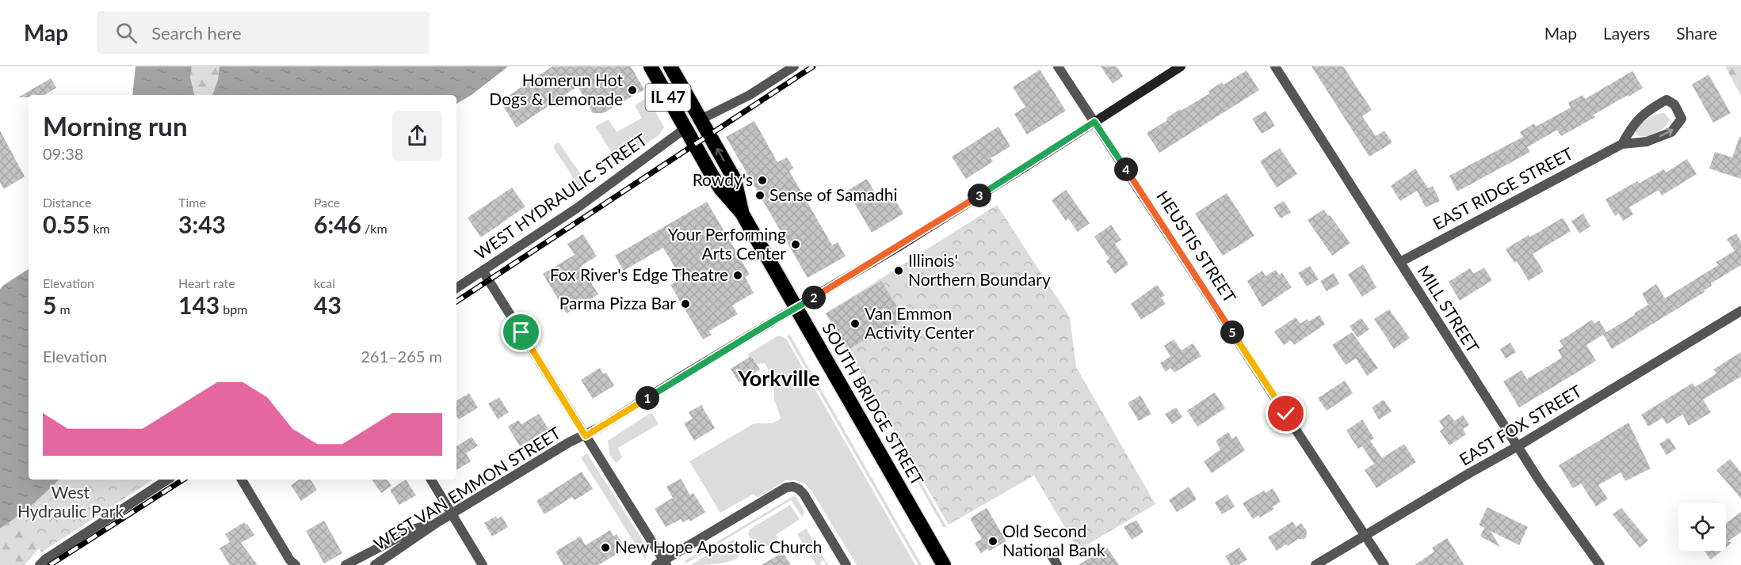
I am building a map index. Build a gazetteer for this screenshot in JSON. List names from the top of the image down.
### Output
{
  "streets": {
    "highway": ["IL 47", "SOUTH BRIDGE STREET"],
    "street": [
      "EAST RIDGE STREET",
      "WEST HYDRAULIC STREET",
      "HEUSTIS STREET",
      "MILL STREET",
      "EAST FOX STREET",
      "WEST VAN EMMON STREET"
    ]
  },
  "crossings": [
    ["EAST RIDGE STREET", "MILL STREET"],
    ["WEST HYDRAULIC STREET", "SOUTH BRIDGE STREET"],
    ["HEUSTIS STREET", "EAST FOX STREET"],
    ["MILL STREET", "EAST FOX STREET"],
    ["SOUTH BRIDGE STREET", "WEST VAN EMMON STREET"]
  ],
  "districts": ["Yorkville"],
  "parks": ["West Hydraulic Park"],
  "places": [
    "Homerun Hot Dogs & Lemonade",
    "Rowdy's",
    "Sense of Samadhi",
    "Your Performing Arts Center",
    "Illinois' Northern Boundary",
    "Fox River's Edge Theatre",
    "Parma Pizza Bar",
    "Van Emmon Activity Center",
    "Old Second National Bank",
    "New Hope Apostolic Church"
  ],
  "page": {
    "header": "Map",
    "search": "Search here",
    "nav": ["Map", "Layers", "Share"],
    "heading": ["Morning run", "09:38"],
    "pins": [
      "4",
      "3",
      "2",
      "5",
      "1"
    ],
    "stats": [
      ["Distance", "0.55 km"],
      ["Time", "3:43"],
      ["Pace", "6:46 /km"],
      ["Elevation", "5 m"],
      ["Heart rate", "143 bpm"],
      ["kcal", "43"]
    ],
    "chart": ["Elevation", "261–265 m"]
  }
}
